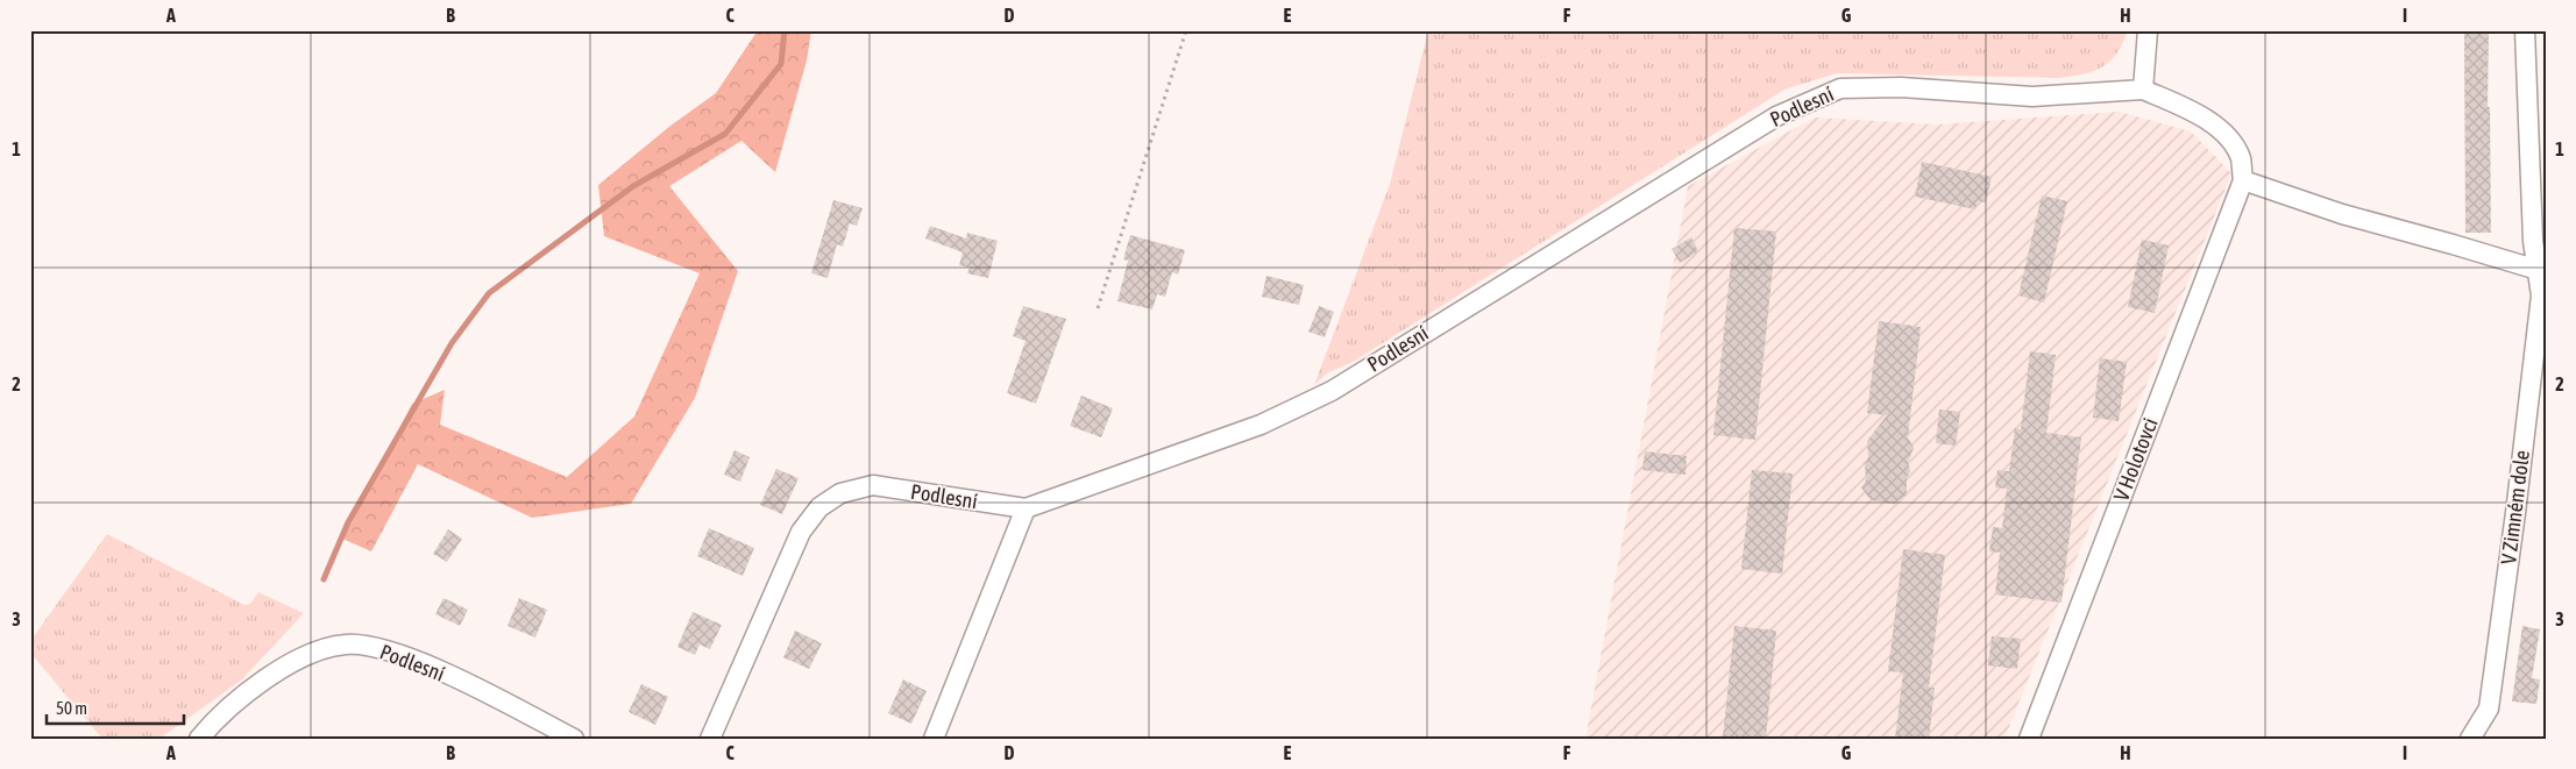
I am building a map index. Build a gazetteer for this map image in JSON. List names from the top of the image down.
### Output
{
  "streets": {
    "street": ["Podlesní", "V Holotovci", "V Zimném dole"]
  },
  "scale_bar": "50 m",
  "grid": {
    "columns": [
      "A",
      "B",
      "C",
      "D",
      "E",
      "F",
      "G",
      "H",
      "I"
    ],
    "rows": ["1", "2", "3"]
  }
}
